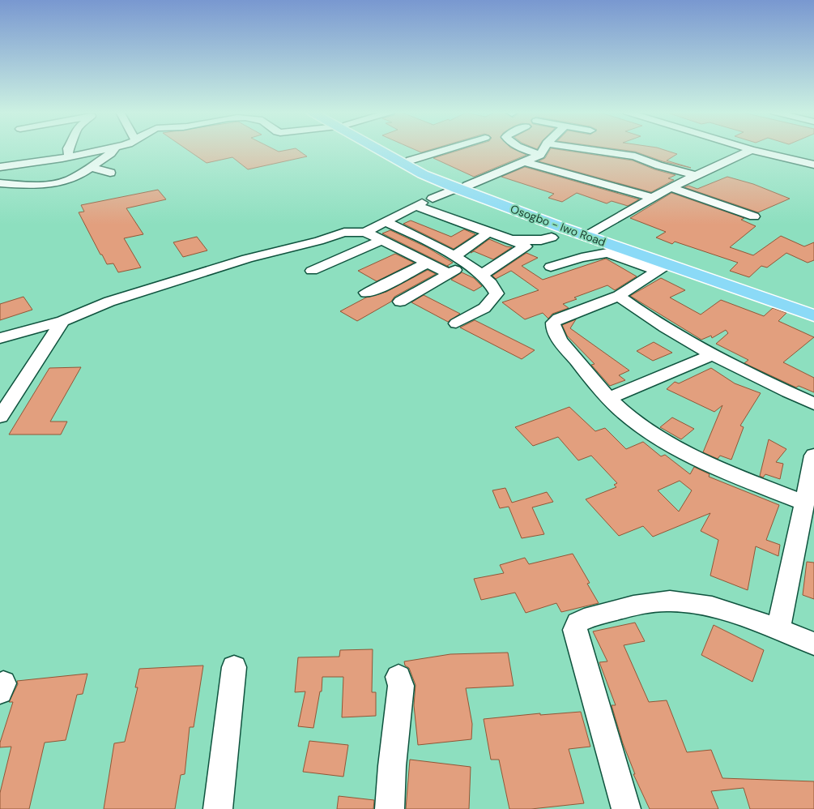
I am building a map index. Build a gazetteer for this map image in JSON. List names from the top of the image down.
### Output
{
  "streets": {
    "main road": ["Osogbo - Iwo Road"]
  }
}
